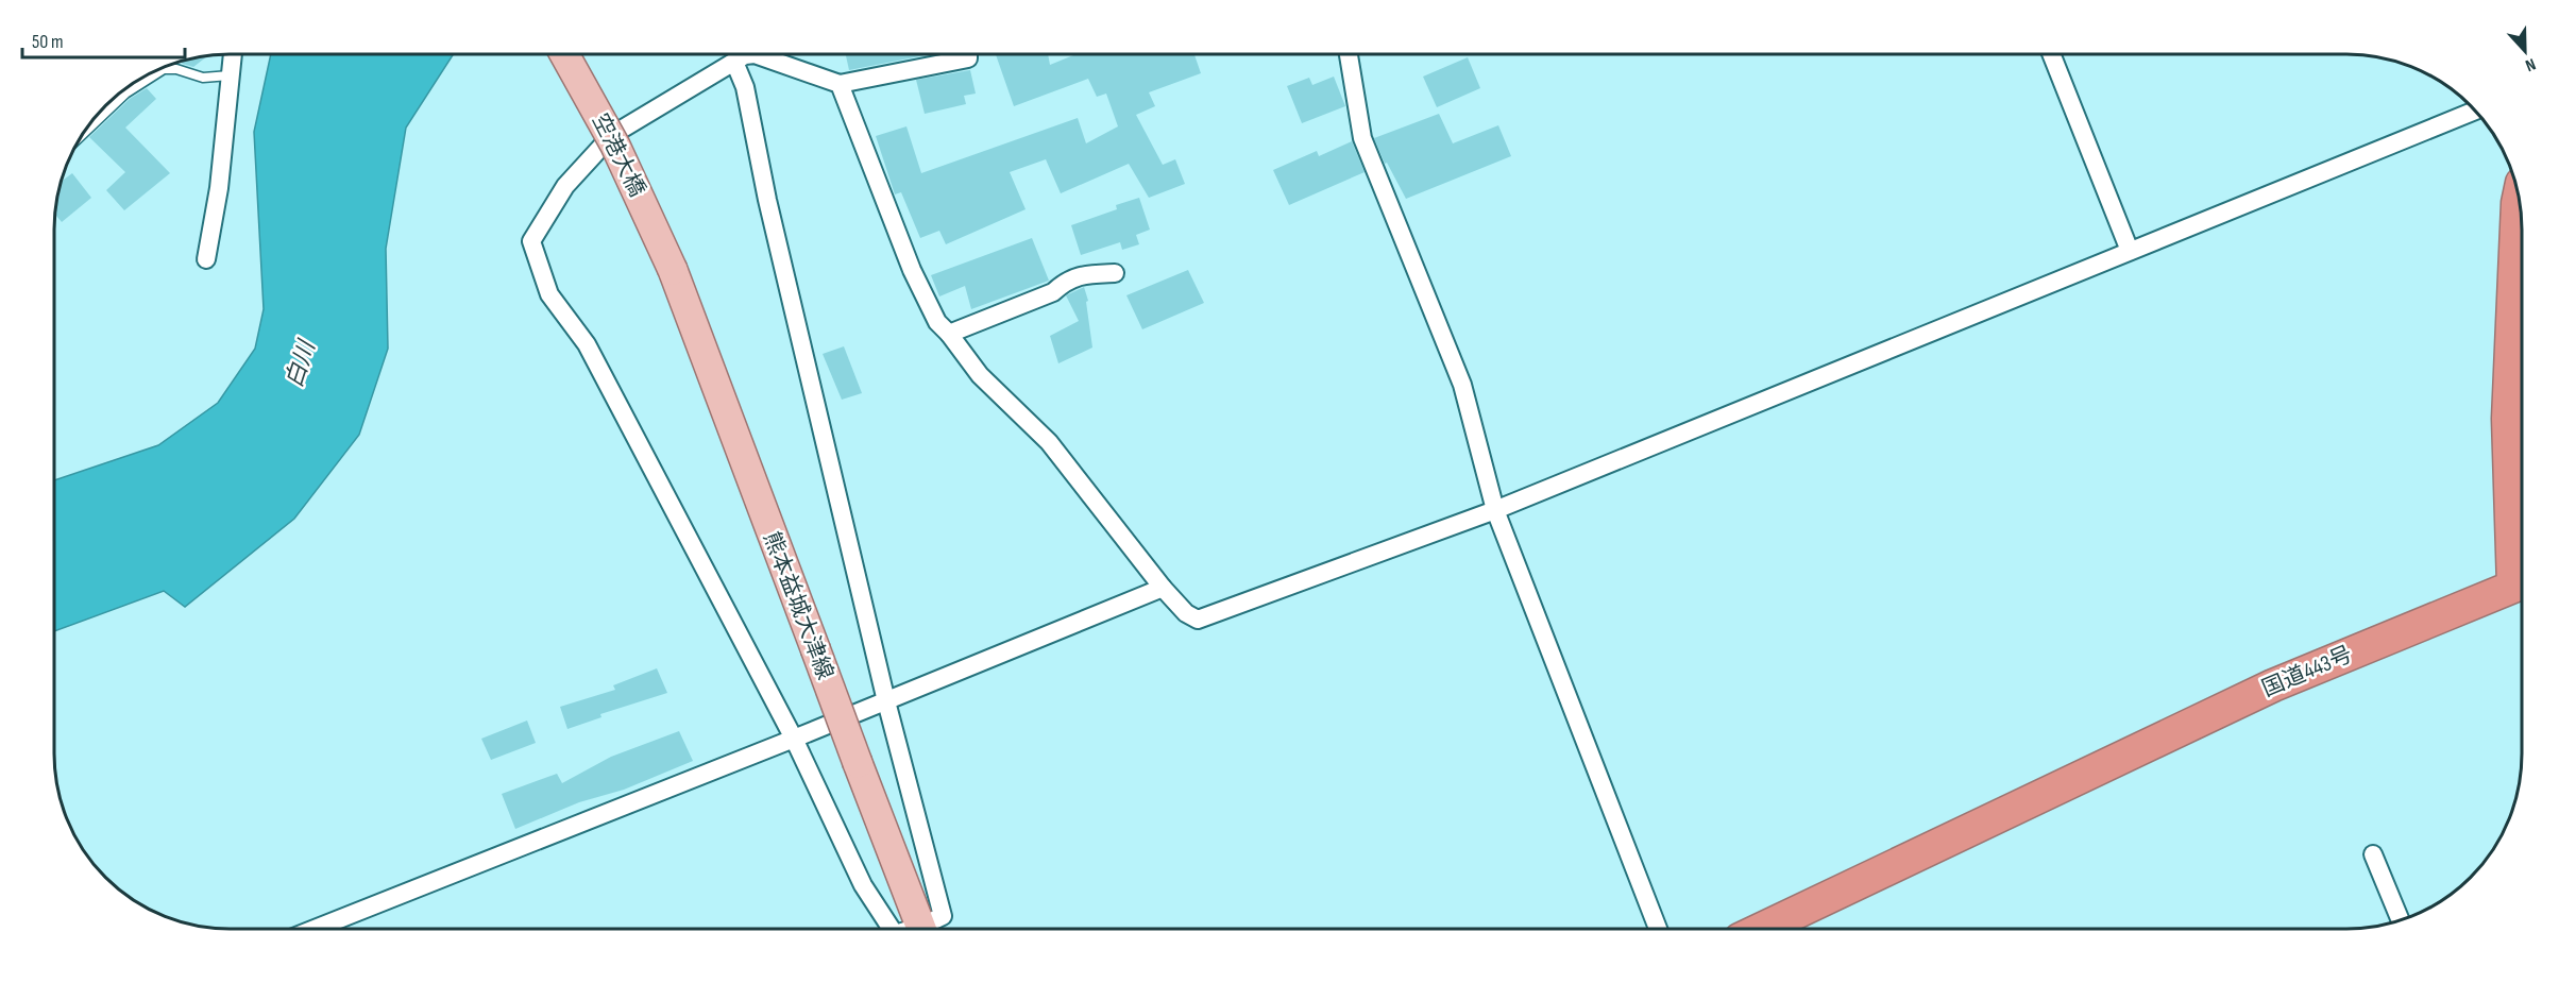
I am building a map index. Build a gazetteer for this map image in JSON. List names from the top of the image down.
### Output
{
  "streets": {
    "highway": ["国道443号"],
    "main road": ["空港大橋", "熊本益城大津線"]
  },
  "crossings": [
    ["空港大橋", "熊本益城大津線"]
  ],
  "water": ["白川"],
  "scale_bar": "50 m",
  "north": "bottom"
}
